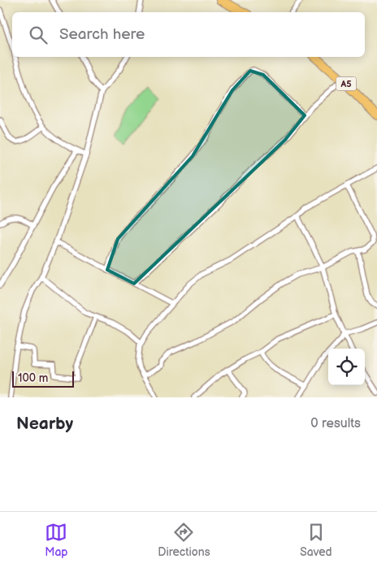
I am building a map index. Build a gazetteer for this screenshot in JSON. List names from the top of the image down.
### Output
{
  "streets": {
    "highway": ["A5"]
  },
  "scale_bar": "100 m",
  "page": {
    "search": "Search here",
    "scale": "100 m",
    "heading": ["Nearby", "0 results"],
    "nav": ["Map", "Directions", "Saved"]
  }
}
